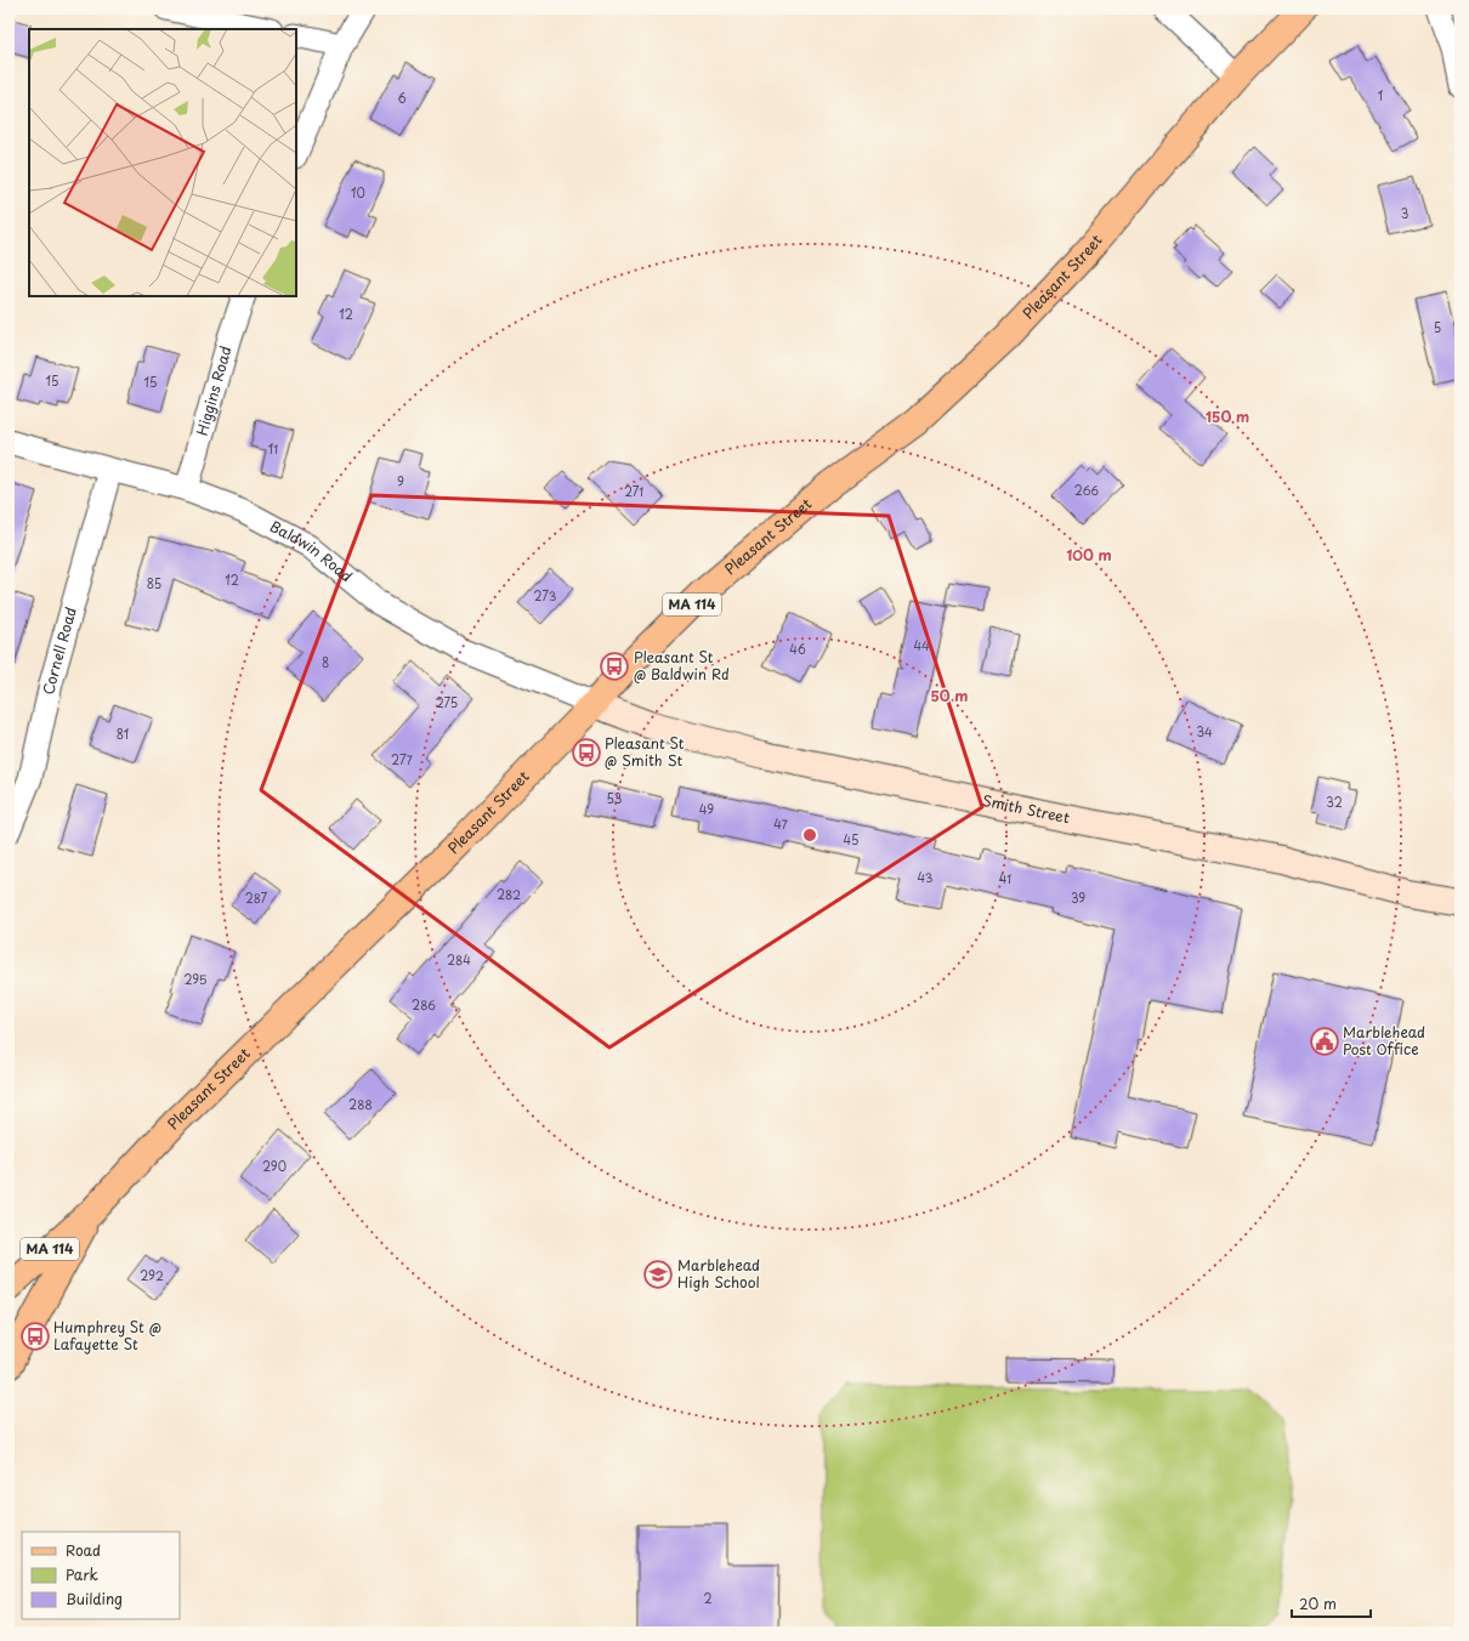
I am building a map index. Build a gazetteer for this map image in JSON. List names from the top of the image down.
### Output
{
  "streets": {
    "main road": ["Pleasant Street", "MA 114"],
    "street": [
      "Higgins Road",
      "Baldwin Road",
      "Cornell Road",
      "Smith Street"
    ]
  },
  "crossings": [
    ["Pleasant Street", "Baldwin Road"],
    ["Pleasant Street", "MA 114"],
    ["Pleasant Street", "Smith Street"],
    ["Higgins Road", "Baldwin Road"],
    ["Baldwin Road", "Cornell Road"],
    ["Baldwin Road", "Smith Street"]
  ],
  "places": {
    "bus stop": ["Pleasant St @ Baldwin Rd", "Pleasant St @ Smith St", "Humphrey St @ Lafayette St"],
    "public building": ["Marblehead Post Office"],
    "school or university": ["Marblehead High School"]
  },
  "house_numbers": [
    "1",
    "6",
    "10",
    "3",
    "12",
    "5",
    "15",
    "15",
    "11",
    "9",
    "266",
    "271",
    "12",
    "85",
    "273",
    "44",
    "46",
    "8",
    "275",
    "34",
    "81",
    "277",
    "53",
    "32",
    "49",
    "47",
    "45",
    "43",
    "41",
    "282",
    "287",
    "39",
    "284",
    "295",
    "286",
    "288",
    "290",
    "292",
    "2"
  ],
  "legend": ["Road", "Park", "Building"],
  "scale_bar": "20 m",
  "rings": ["150 m", "100 m", "50 m"]
}
